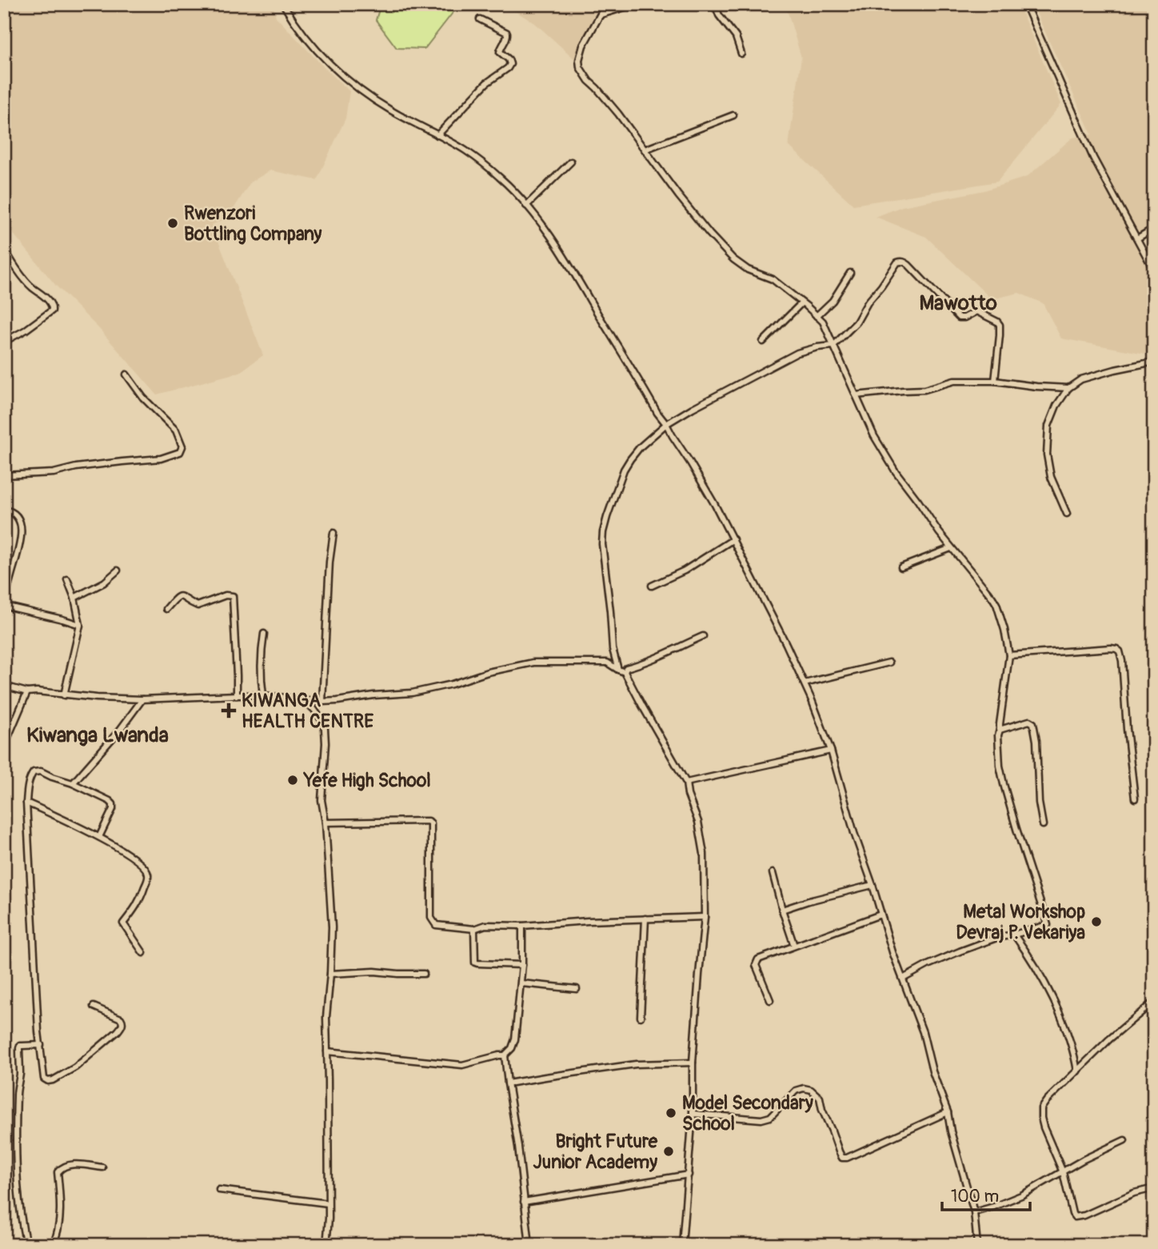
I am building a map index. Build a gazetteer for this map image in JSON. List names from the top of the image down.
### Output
{
  "districts": ["Mawotto", "Kiwanga Lwanda"],
  "places": {
    "other": [
      "Rwenzori Bottling Company",
      "Yefe High School",
      "Metal Workshop Devraj P. Vekariya",
      "Model Secondary School",
      "Bright Future Junior Academy"
    ],
    "health": ["KIWANGA HEALTH CENTRE"]
  },
  "scale_bar": "100 m"
}
